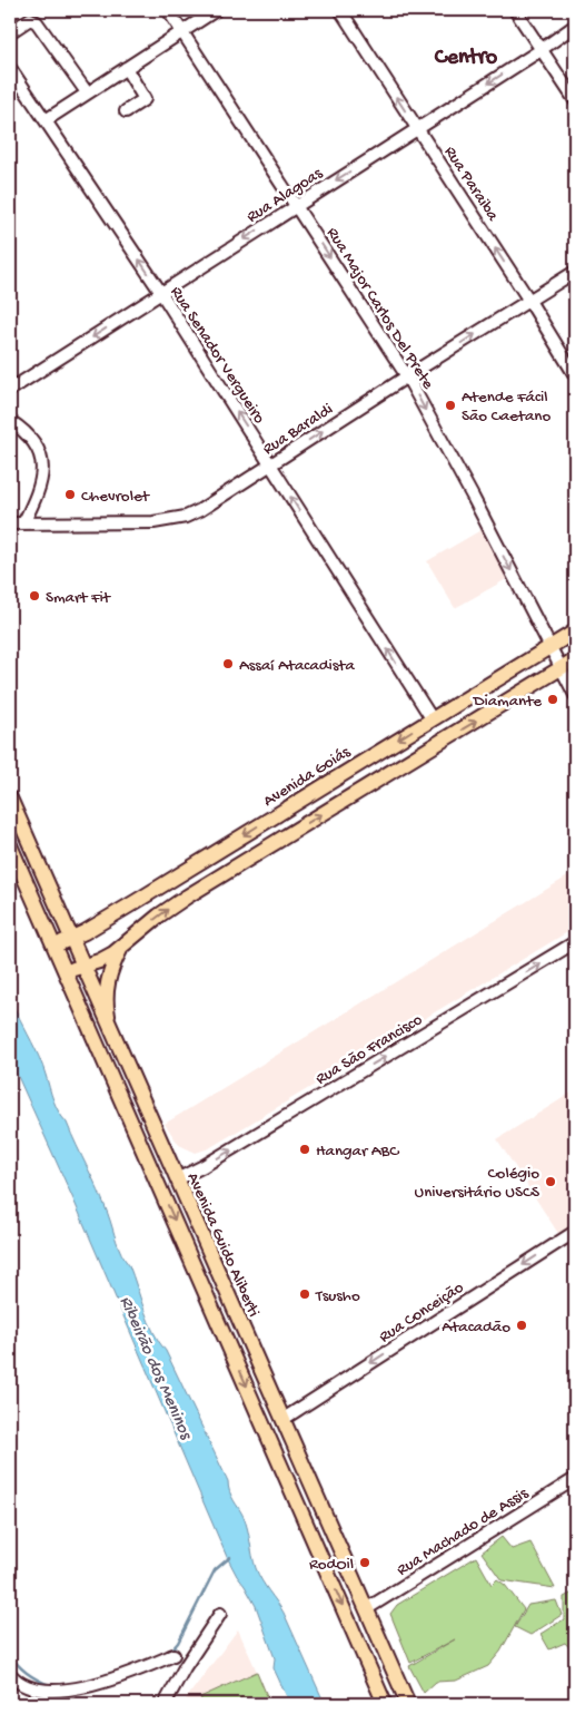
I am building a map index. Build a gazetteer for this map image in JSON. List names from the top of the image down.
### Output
{
  "streets": {
    "main road": ["Avenida Goiás", "Avenida Guido Aliberti"],
    "street": [
      "Rua Paraiba",
      "Rua Alagoas",
      "Rua Major Carlos Del Prete",
      "Rua Senador Vergueiro",
      "Rua Baraldi",
      "Rua São Francisco",
      "Rua Conceição",
      "Rua Machado de Assis"
    ]
  },
  "crossings": [
    ["Rua Paraiba", "Rua Alagoas"],
    ["Rua Paraiba", "Rua Baraldi"],
    ["Rua Alagoas", "Rua Major Carlos Del Prete"],
    ["Rua Alagoas", "Rua Senador Vergueiro"],
    ["Rua Major Carlos Del Prete", "Rua Baraldi"],
    ["Rua Major Carlos Del Prete", "Avenida Goiás"],
    ["Rua Senador Vergueiro", "Rua Baraldi"],
    ["Rua Senador Vergueiro", "Avenida Goiás"],
    ["Avenida Goiás", "Avenida Guido Aliberti"],
    ["Rua São Francisco", "Avenida Guido Aliberti"],
    ["Avenida Guido Aliberti", "Rua Conceição"],
    ["Avenida Guido Aliberti", "Rua Machado de Assis"]
  ],
  "one_way": [
    "Rua Paraiba",
    "Rua Alagoas",
    "Rua Major Carlos Del Prete",
    "Rua Senador Vergueiro",
    "Rua Baraldi",
    "Rua São Francisco",
    "Rua Conceição"
  ],
  "districts": ["Centro"],
  "water": ["Ribeirão dos Meninos"],
  "places": [
    "Atende Fácil São Caetano",
    "Chevrolet",
    "Smart Fit",
    "Assaí Atacadista",
    "Diamante",
    "Hangar ABC",
    "Colégio Universitário USCS",
    "Tsusho",
    "Atacadão",
    "RodOil"
  ]
}
